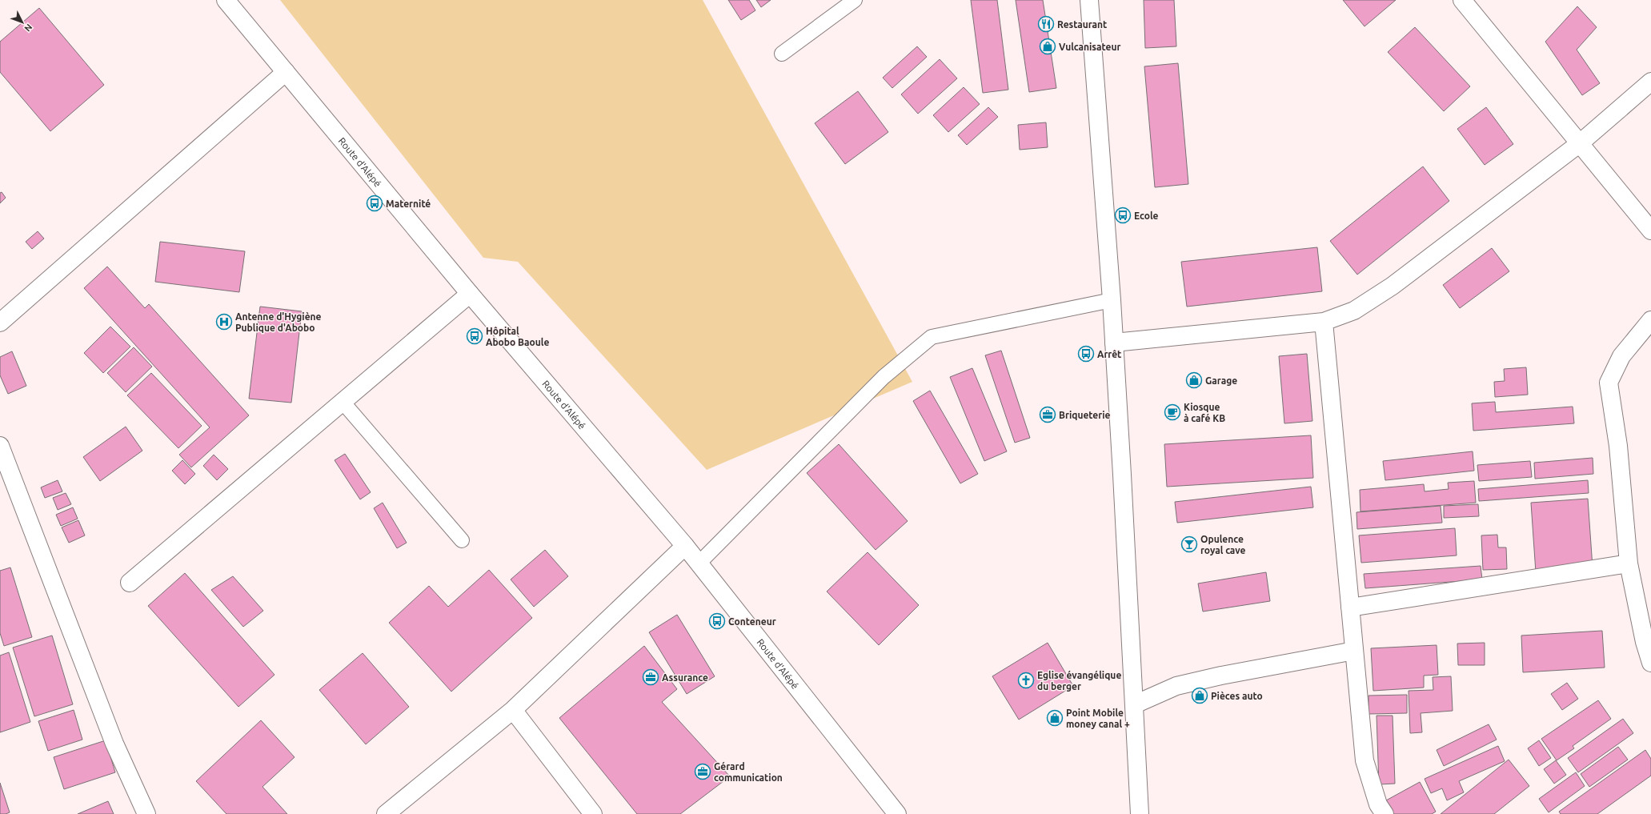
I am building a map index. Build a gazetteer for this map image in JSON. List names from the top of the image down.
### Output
{
  "streets": {
    "street": ["Route d'Alépé"]
  },
  "places": {
    "restaurant": ["Restaurant"],
    "shop": [
      "Vulcanisateur",
      "Garage",
      "Pièces auto",
      "Point Mobile money canal +"
    ],
    "bus stop": [
      "Maternité",
      "Ecole",
      "Hôpital Abobo Baoule",
      "Arrêt",
      "Conteneur"
    ],
    "hospital": ["Antenne d'Hygiène Publique d'Abobo"],
    "cafe": ["Kiosque à café KB"],
    "office": ["Briqueterie", "Assurance", "Gérard communication"],
    "bar": ["Opulence royal cave"],
    "church": ["Eglise évangélique du berger"]
  },
  "north": "bottom right"
}
